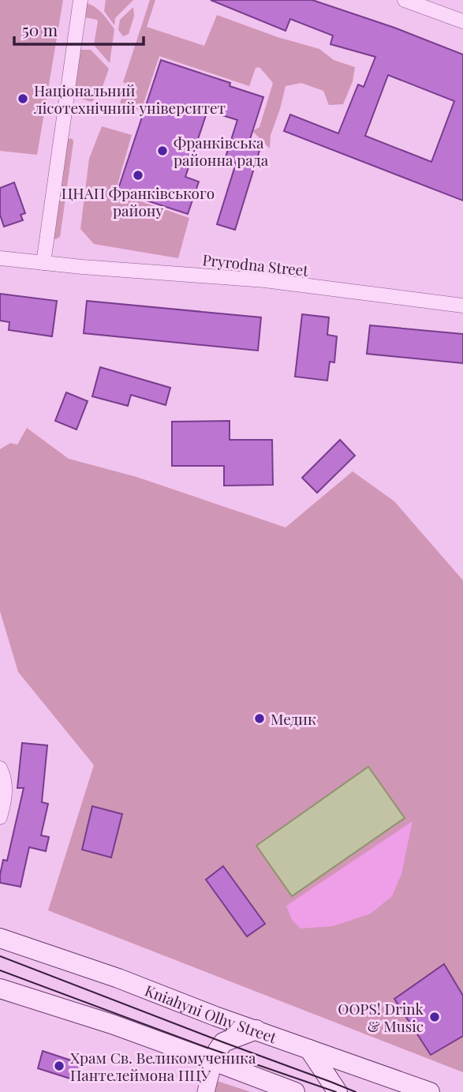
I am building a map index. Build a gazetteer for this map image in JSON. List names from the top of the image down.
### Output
{
  "streets": {
    "main road": ["Kniahyni Olhy Street"],
    "street": ["Pryrodna Street"]
  },
  "places": [
    "Національний лісотехнічний університет",
    "Франківська районна рада",
    "ЦНАП Франківського району",
    "Медик",
    "OOPS! Drink & Music",
    "Храм Св. Великомученика Пантелеймона ПЦУ"
  ],
  "scale_bar": "50 m"
}
